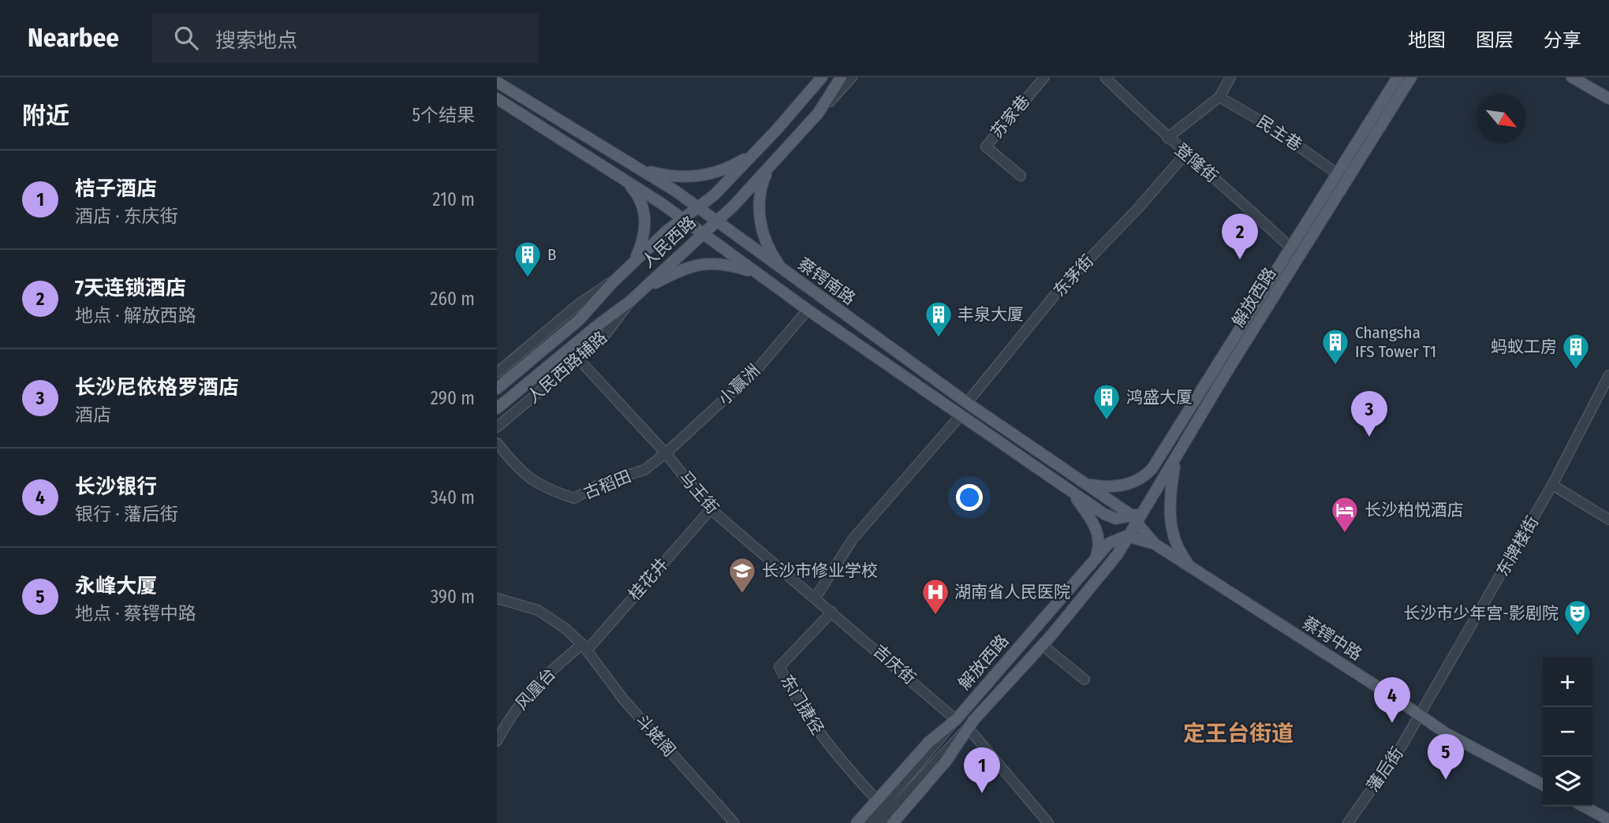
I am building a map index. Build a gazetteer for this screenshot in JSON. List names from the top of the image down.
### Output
{
  "streets": {
    "main road": [
      "人民西路",
      "蔡锷南路",
      "解放西路",
      "蔡锷中路"
    ],
    "street": [
      "苏家巷",
      "民主巷",
      "登隆街",
      "东茅街",
      "人民西路辅路",
      "小赢洲",
      "古稻田",
      "马王街",
      "东牌楼街",
      "桂花井",
      "吉庆街",
      "风凰台",
      "东门捷径",
      "斗姥阁",
      "藩后街"
    ]
  },
  "crossings": [
    ["民主巷", "解放西路"],
    ["登隆街", "东茅街"],
    ["登隆街", "解放西路"],
    ["人民西路", "蔡锷南路"],
    ["人民西路", "人民西路辅路"],
    ["东茅街", "蔡锷南路"],
    ["蔡锷南路", "解放西路"],
    ["蔡锷南路", "小赢洲"],
    ["蔡锷南路", "蔡锷中路"],
    ["解放西路", "蔡锷中路"],
    ["解放西路", "吉庆街"],
    ["解放西路", "东门捷径"],
    ["人民西路辅路", "马王街"],
    ["小赢洲", "古稻田"],
    ["小赢洲", "马王街"],
    ["古稻田", "马王街"],
    ["马王街", "桂花井"],
    ["马王街", "吉庆街"],
    ["马王街", "东门捷径"],
    ["东牌楼街", "蔡锷中路"],
    ["东牌楼街", "藩后街"],
    ["桂花井", "风凰台"],
    ["桂花井", "斗姥阁"],
    ["蔡锷中路", "藩后街"],
    ["吉庆街", "东门捷径"],
    ["风凰台", "斗姥阁"]
  ],
  "districts": ["定王台街道"],
  "places": {
    "building": [
      "B",
      "丰泉大厦",
      "Changsha IFS Tower T1",
      "蚂蚁工房",
      "鸿盛大厦"
    ],
    "hotel": ["长沙柏悦酒店"],
    "school or university": ["长沙市修业学校"],
    "hospital": ["湖南省人民医院"],
    "theatre": ["长沙市少年宫-影剧院"]
  },
  "north": "bottom right",
  "page": {
    "header": "Nearbee",
    "search": "搜索地点",
    "nav": ["地图", "图层", "分享"],
    "heading": ["附近", "5个结果"],
    "list": [
      {
        "mark": "1",
        "name": "桔子酒店",
        "note": "酒店 · 东庆街",
        "value": "210 m"
      },
      {
        "mark": "2",
        "name": "7天连锁酒店",
        "note": "地点 · 解放西路",
        "value": "260 m"
      },
      {
        "mark": "3",
        "name": "长沙尼依格罗酒店",
        "note": "酒店",
        "value": "290 m"
      },
      {
        "mark": "4",
        "name": "长沙银行",
        "note": "银行 · 藩后街",
        "value": "340 m"
      },
      {
        "mark": "5",
        "name": "永峰大厦",
        "note": "地点 · 蔡锷中路",
        "value": "390 m"
      }
    ],
    "pins": [
      "2",
      "3",
      "4",
      "5",
      "1"
    ],
    "map_buttons": ["+", "−"]
  }
}
